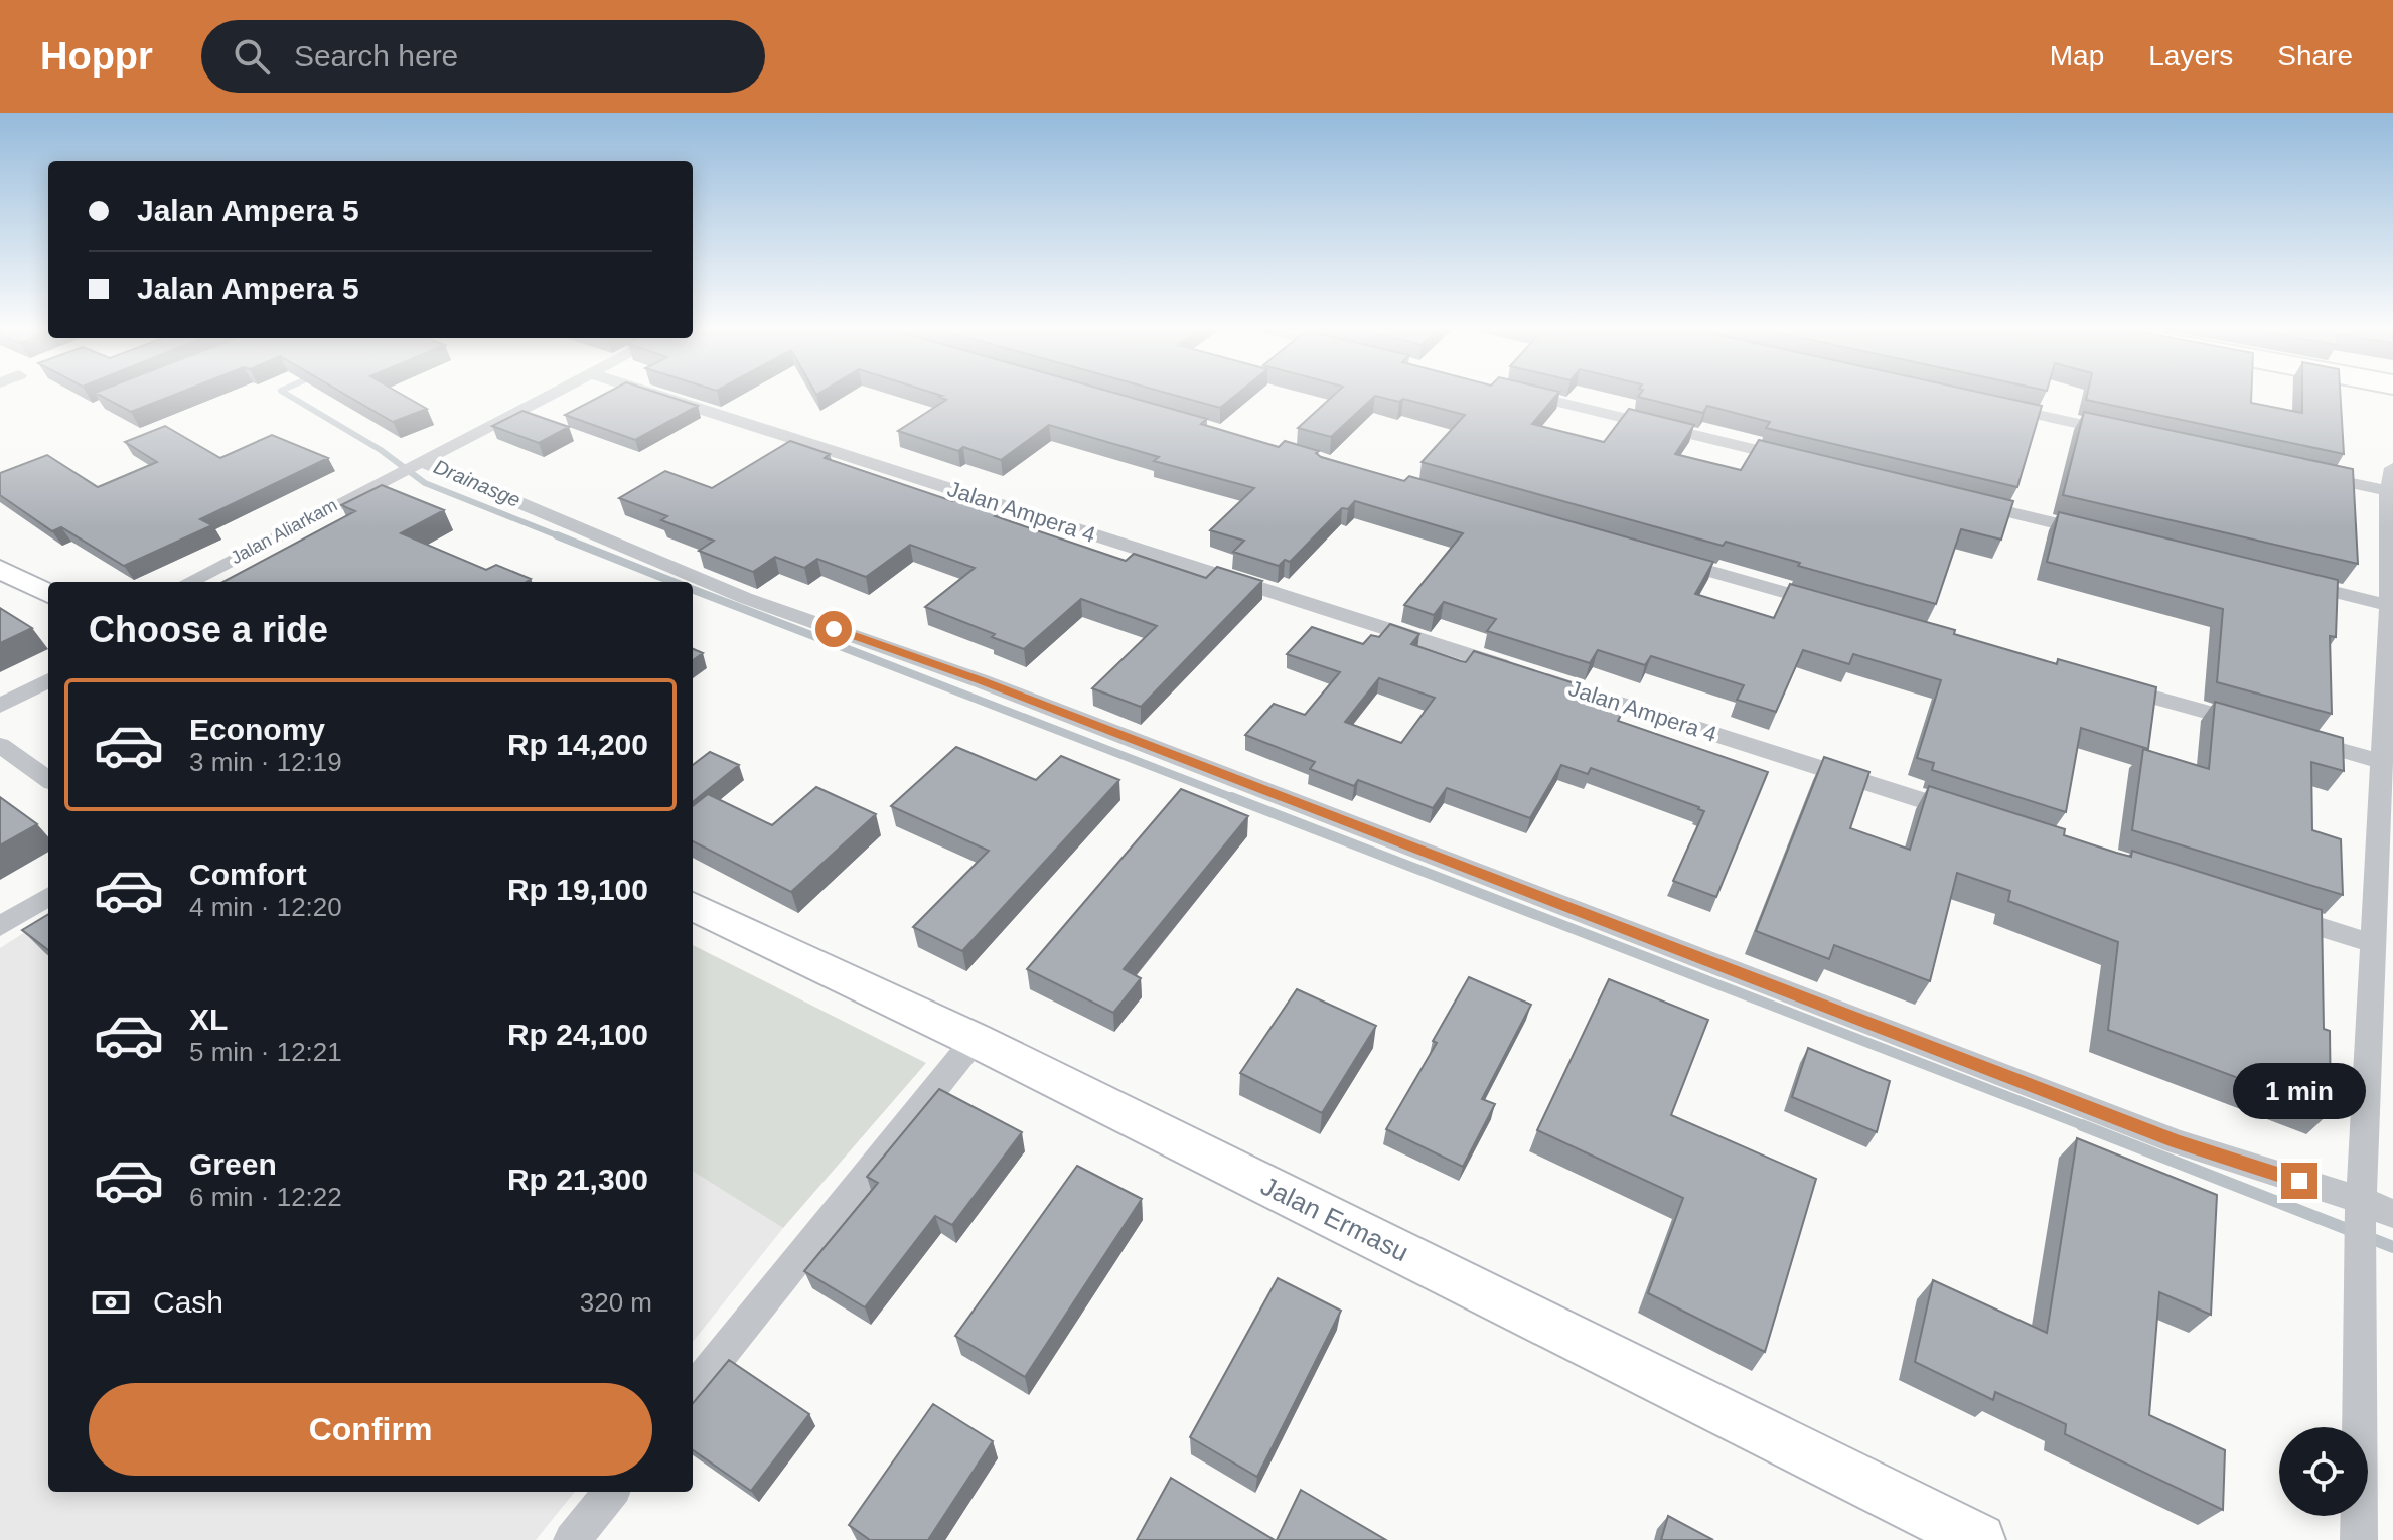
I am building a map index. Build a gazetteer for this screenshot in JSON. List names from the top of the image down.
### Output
{
  "streets": {
    "street": ["Jalan Ampera 4", "Jalan Aliarkam", "Jalan Ermasu"]
  },
  "water": ["Drainasge"],
  "page": {
    "header": "Hoppr",
    "search": "Search here",
    "nav": ["Map", "Layers", "Share"],
    "banner": ["Jalan Ampera 5", "Jalan Ampera 5"],
    "heading": "Choose a ride",
    "list": [
      {
        "name": "Economy",
        "note": "3 min · 12:19",
        "value": "Rp 14,200"
      },
      {
        "name": "Comfort",
        "note": "4 min · 12:20",
        "value": "Rp 19,100"
      },
      {
        "name": "XL",
        "note": "5 min · 12:21",
        "value": "Rp 24,100"
      },
      {
        "name": "Green",
        "note": "6 min · 12:22",
        "value": "Rp 21,300"
      }
    ],
    "bubble": "1 min",
    "pay": ["Cash", "320 m"],
    "buttons": "Confirm"
  }
}
